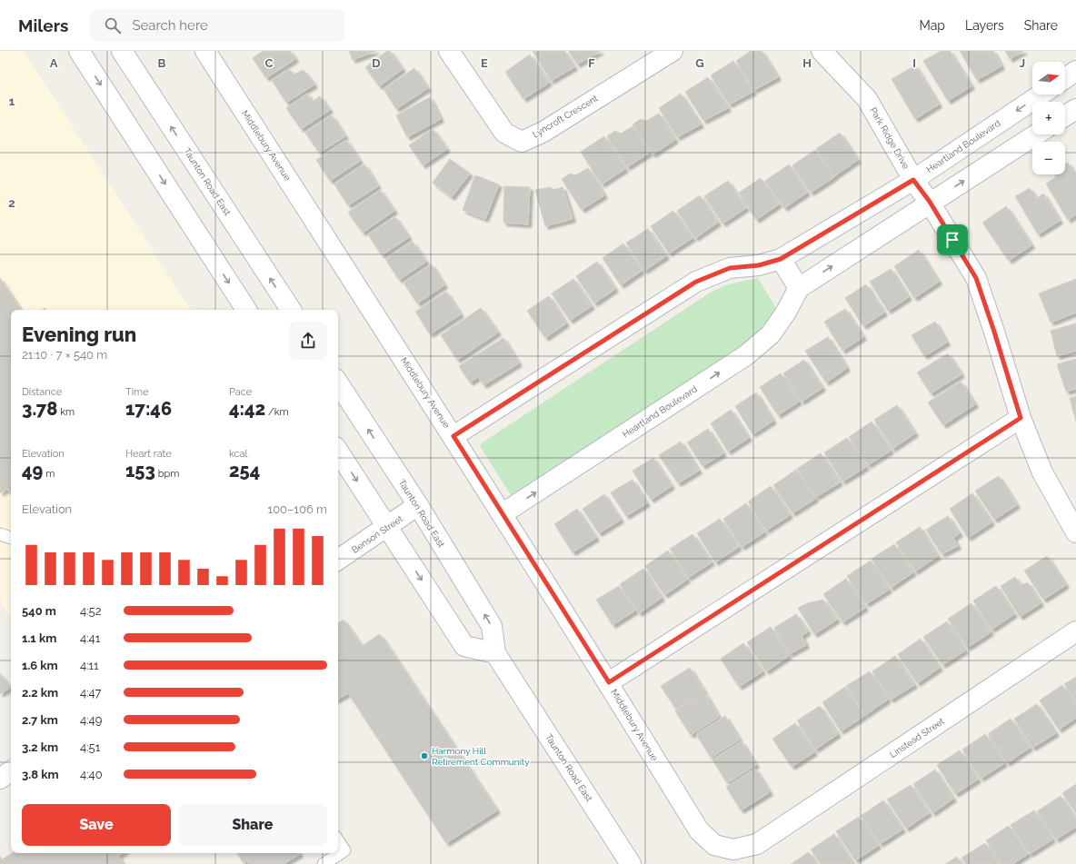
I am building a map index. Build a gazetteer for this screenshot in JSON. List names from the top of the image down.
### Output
{
  "streets": {
    "street": [
      "Lyncroft Crescent",
      "Park Ridge Drive",
      "Middlebury Avenue",
      "Heartland Boulevard",
      "Taunton Road East",
      "Benson Street",
      "Linstead Street"
    ]
  },
  "crossings": [
    ["Park Ridge Drive", "Heartland Boulevard"],
    ["Middlebury Avenue", "Heartland Boulevard"],
    ["Middlebury Avenue", "Linstead Street"],
    ["Taunton Road East", "Benson Street"]
  ],
  "places": ["Harmony Hill Retirement Community"],
  "north": "right",
  "page": {
    "header": "Milers",
    "search": "Search here",
    "nav": ["Map", "Layers", "Share"],
    "map_buttons": ["+", "−"],
    "heading": ["Evening run", "21:10 · 7 × 540 m"],
    "stats": [
      ["Distance", "3.78 km"],
      ["Time", "17:46"],
      ["Pace", "4:42 /km"],
      ["Elevation", "49 m"],
      ["Heart rate", "153 bpm"],
      ["kcal", "254"]
    ],
    "chart": ["Elevation", "100–106 m"],
    "list": [
      {
        "name": "540 m",
        "note": "4:52"
      },
      {
        "name": "1.1 km",
        "note": "4:41"
      },
      {
        "name": "1.6 km",
        "note": "4:11"
      },
      {
        "name": "2.2 km",
        "note": "4:47"
      },
      {
        "name": "2.7 km",
        "note": "4:49"
      },
      {
        "name": "3.2 km",
        "note": "4:51"
      },
      {
        "name": "3.8 km",
        "note": "4:40"
      }
    ],
    "buttons": ["Save", "Share"]
  },
  "grid": {
    "columns": [
      "A",
      "B",
      "C",
      "D",
      "E",
      "F",
      "G",
      "H",
      "I",
      "J"
    ],
    "rows": ["1", "2"]
  }
}
